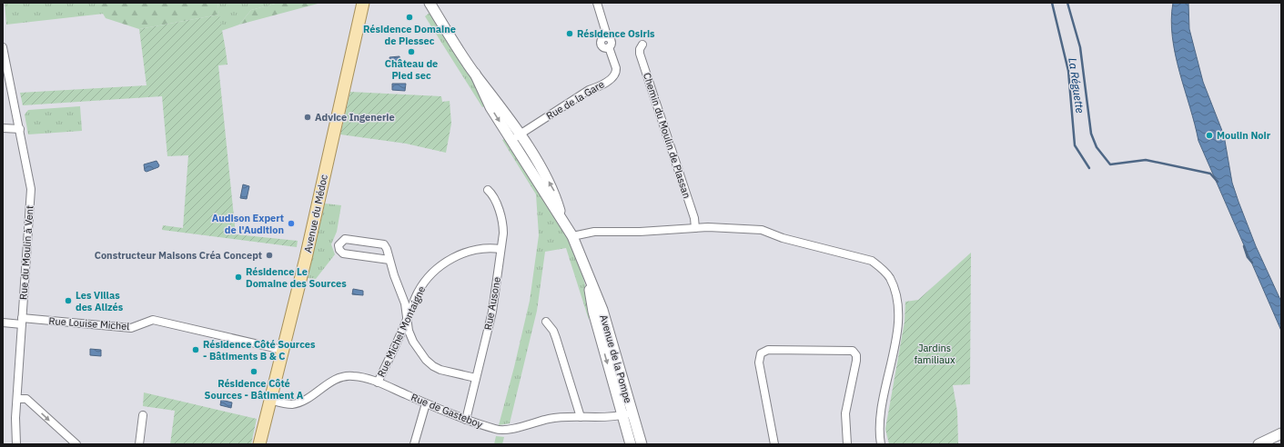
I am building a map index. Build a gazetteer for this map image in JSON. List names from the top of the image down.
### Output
{
  "streets": {
    "main road": ["Avenue du Médoc"],
    "street": [
      "Rue de la Gare",
      "Chemin du Moulin de Plassan",
      "Rue du Moulin à Vent",
      "Rue Ausone",
      "Rue Louise Michel",
      "Rue Michel Montaigne",
      "Avenue de la Pompe",
      "Rue de Gasteboy"
    ]
  },
  "crossings": [
    ["Rue de la Gare", "Avenue de la Pompe"],
    ["Avenue du Médoc", "Rue Louise Michel"],
    ["Avenue du Médoc", "Rue de Gasteboy"],
    ["Rue du Moulin à Vent", "Rue Louise Michel"],
    ["Rue Ausone", "Rue Michel Montaigne"],
    ["Rue Ausone", "Rue de Gasteboy"],
    ["Rue Michel Montaigne", "Rue de Gasteboy"],
    ["Avenue de la Pompe", "Rue de Gasteboy"]
  ],
  "water": ["La Réguette"],
  "parks": ["Jardins familiaux"],
  "places": [
    "Résidence Domaine de Piessec",
    "Résidence Osiris",
    "Château de Pied sec",
    "Advice Ingenerie",
    "Moulin Noir",
    "Audison Expert de l'Audition",
    "Constructeur Maisons Créa Concept",
    "Résidence Le Domaine des Sources",
    "Les Villas des Alizés",
    "Résidence Côté Sources - Bâtiments B & C",
    "Résidence Côté Sources - Bâtiment A"
  ]
}
